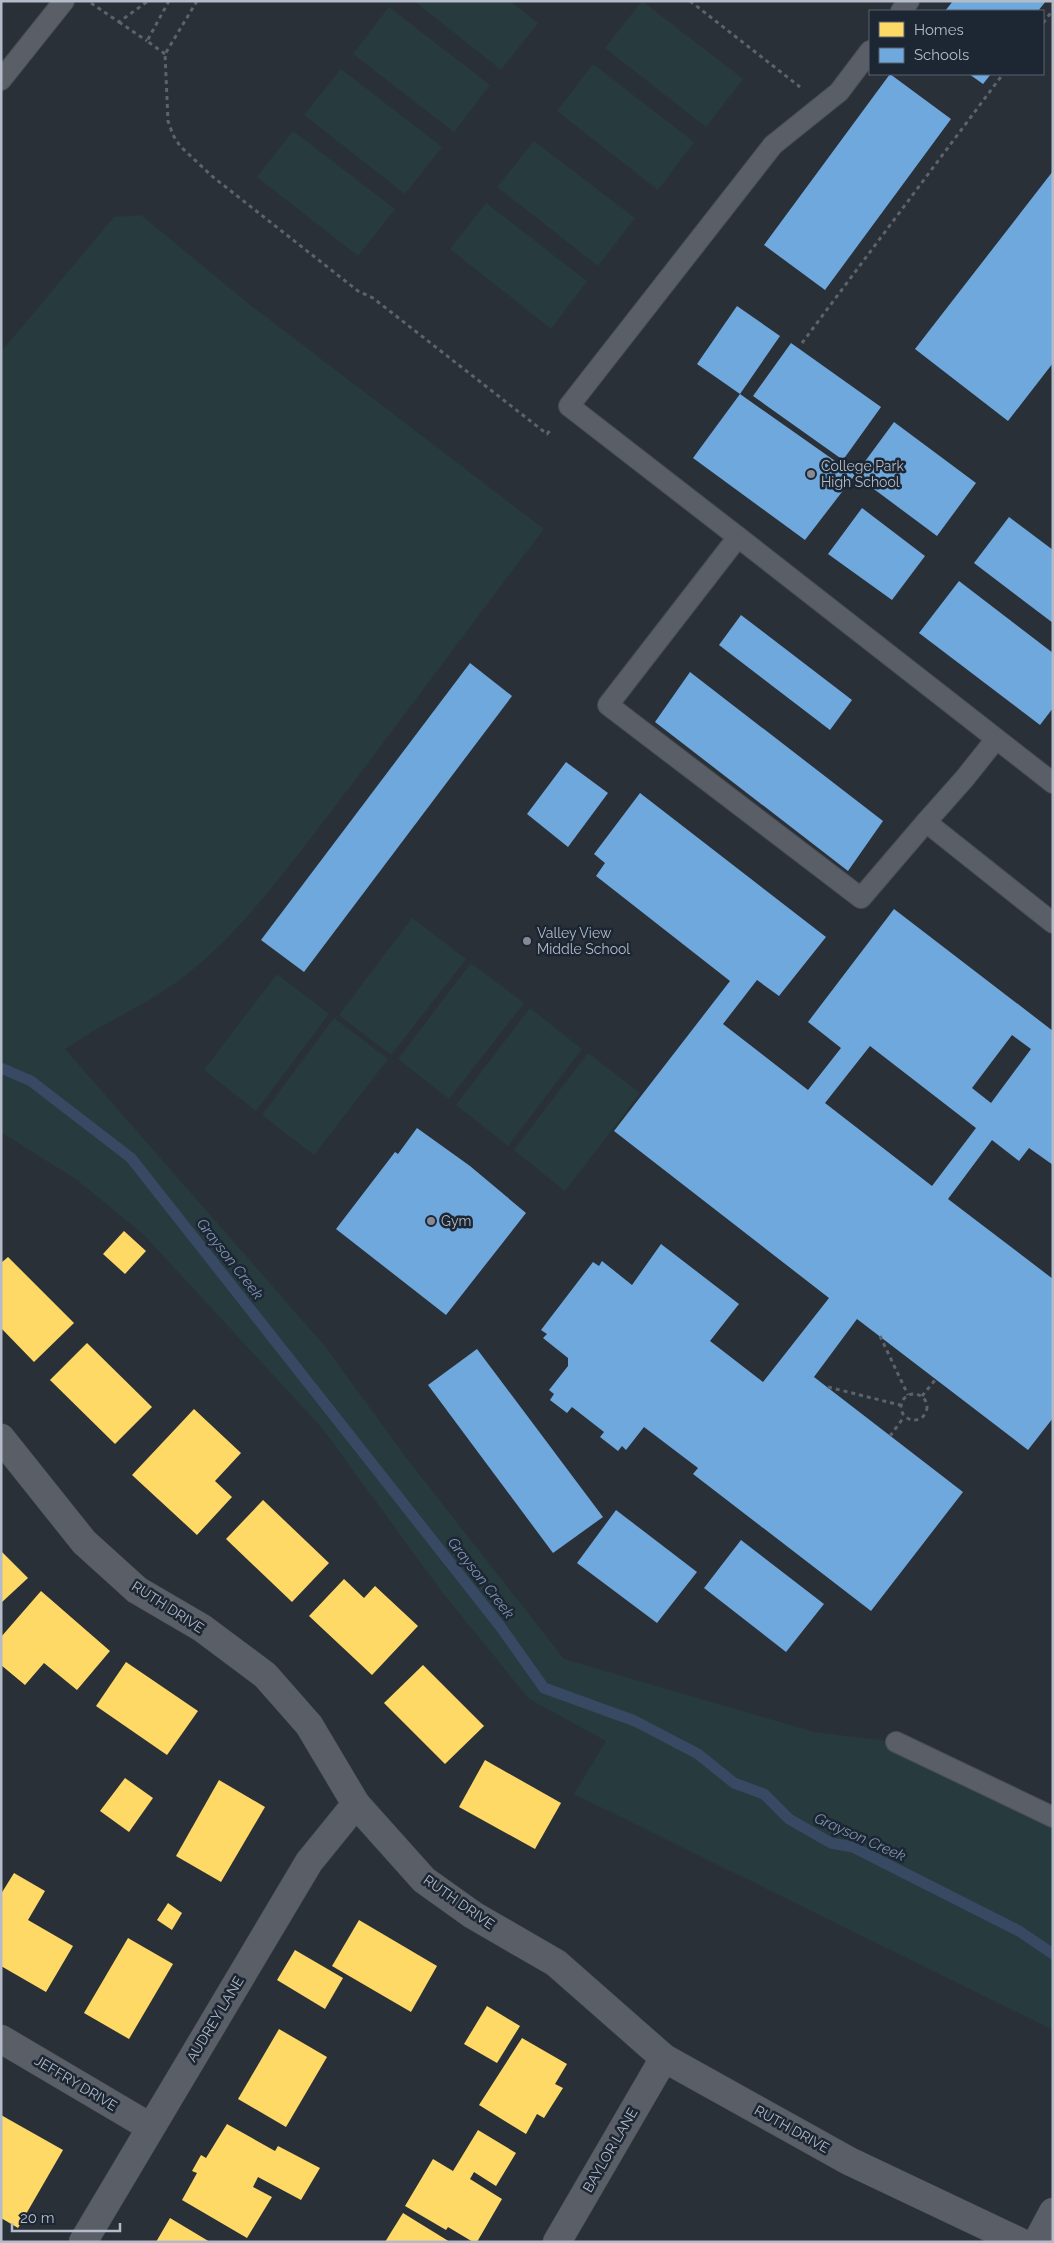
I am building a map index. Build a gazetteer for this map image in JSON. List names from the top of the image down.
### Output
{
  "streets": {
    "street": [
      "RUTH DRIVE",
      "AUDREY LANE",
      "JEFFRY DRIVE",
      "BAYLOR LANE"
    ]
  },
  "crossings": [
    ["RUTH DRIVE", "AUDREY LANE"],
    ["RUTH DRIVE", "BAYLOR LANE"],
    ["AUDREY LANE", "JEFFRY DRIVE"]
  ],
  "water": ["Grayson Creek"],
  "places": ["College Park High School", "Valley View Middle School", "Gym"],
  "legend": ["Homes", "Schools"],
  "scale_bar": "20 m"
}
